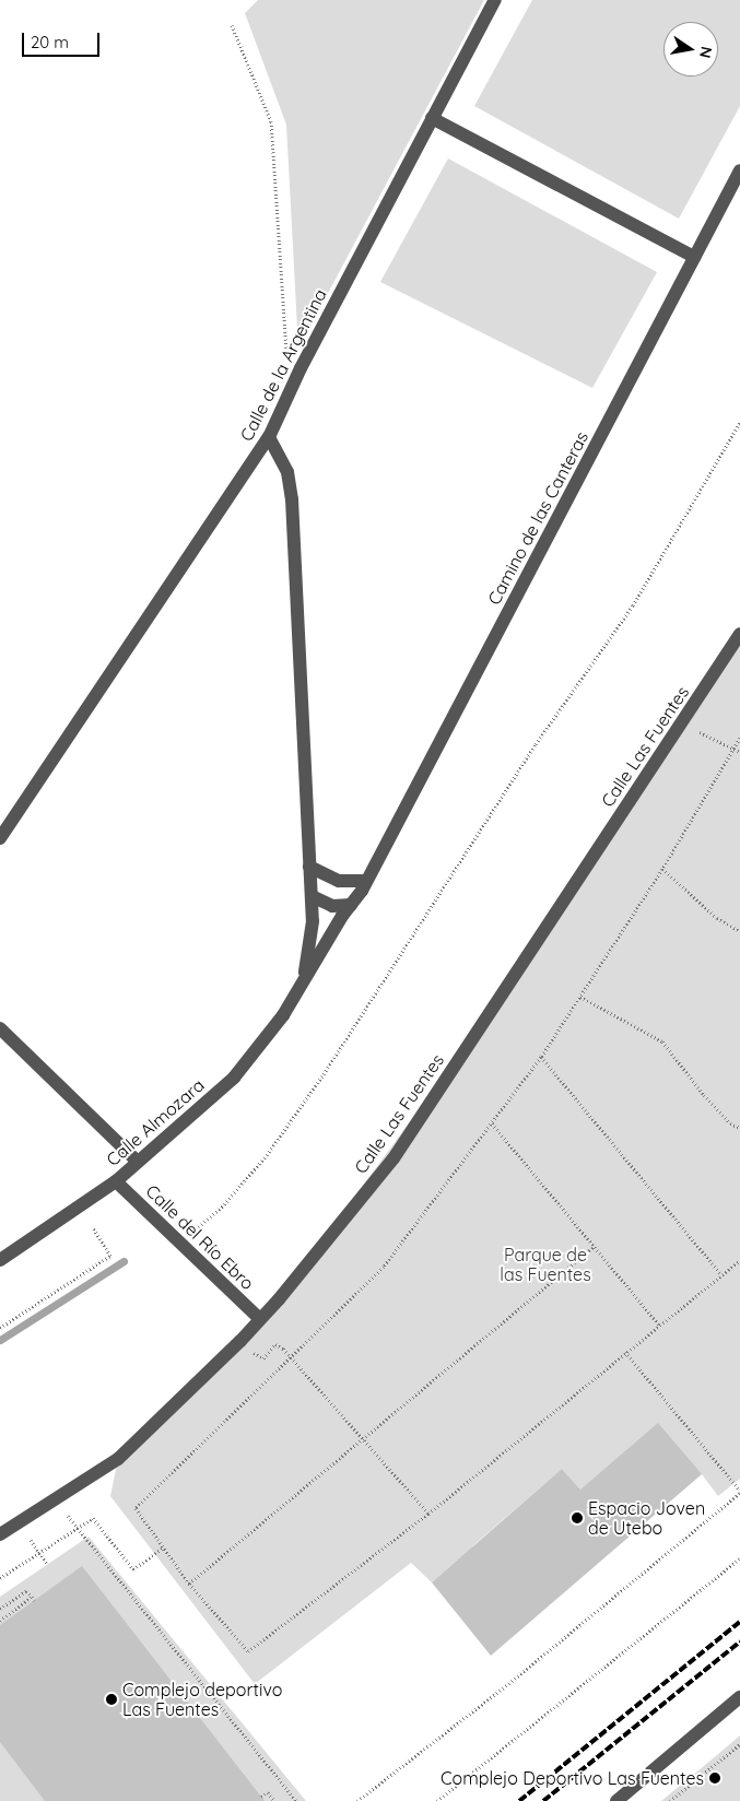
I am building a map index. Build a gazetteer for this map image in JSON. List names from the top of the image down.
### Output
{
  "streets": {
    "street": [
      "Calle de la Argentina",
      "Camino de las Canteras",
      "Calle Las Fuentes",
      "Calle Almozara",
      "Calle del Río Ebro"
    ]
  },
  "crossings": [
    ["Camino de las Canteras", "Calle Almozara"],
    ["Calle Las Fuentes", "Calle del Río Ebro"],
    ["Calle Almozara", "Calle del Río Ebro"]
  ],
  "parks": ["Parque de las Fuentes"],
  "places": ["Espacio Joven de Utebo", "Complejo deportivo Las Fuentes", "Complejo Deportivo Las Fuentes"],
  "scale_bar": "20 m",
  "north": "right"
}
